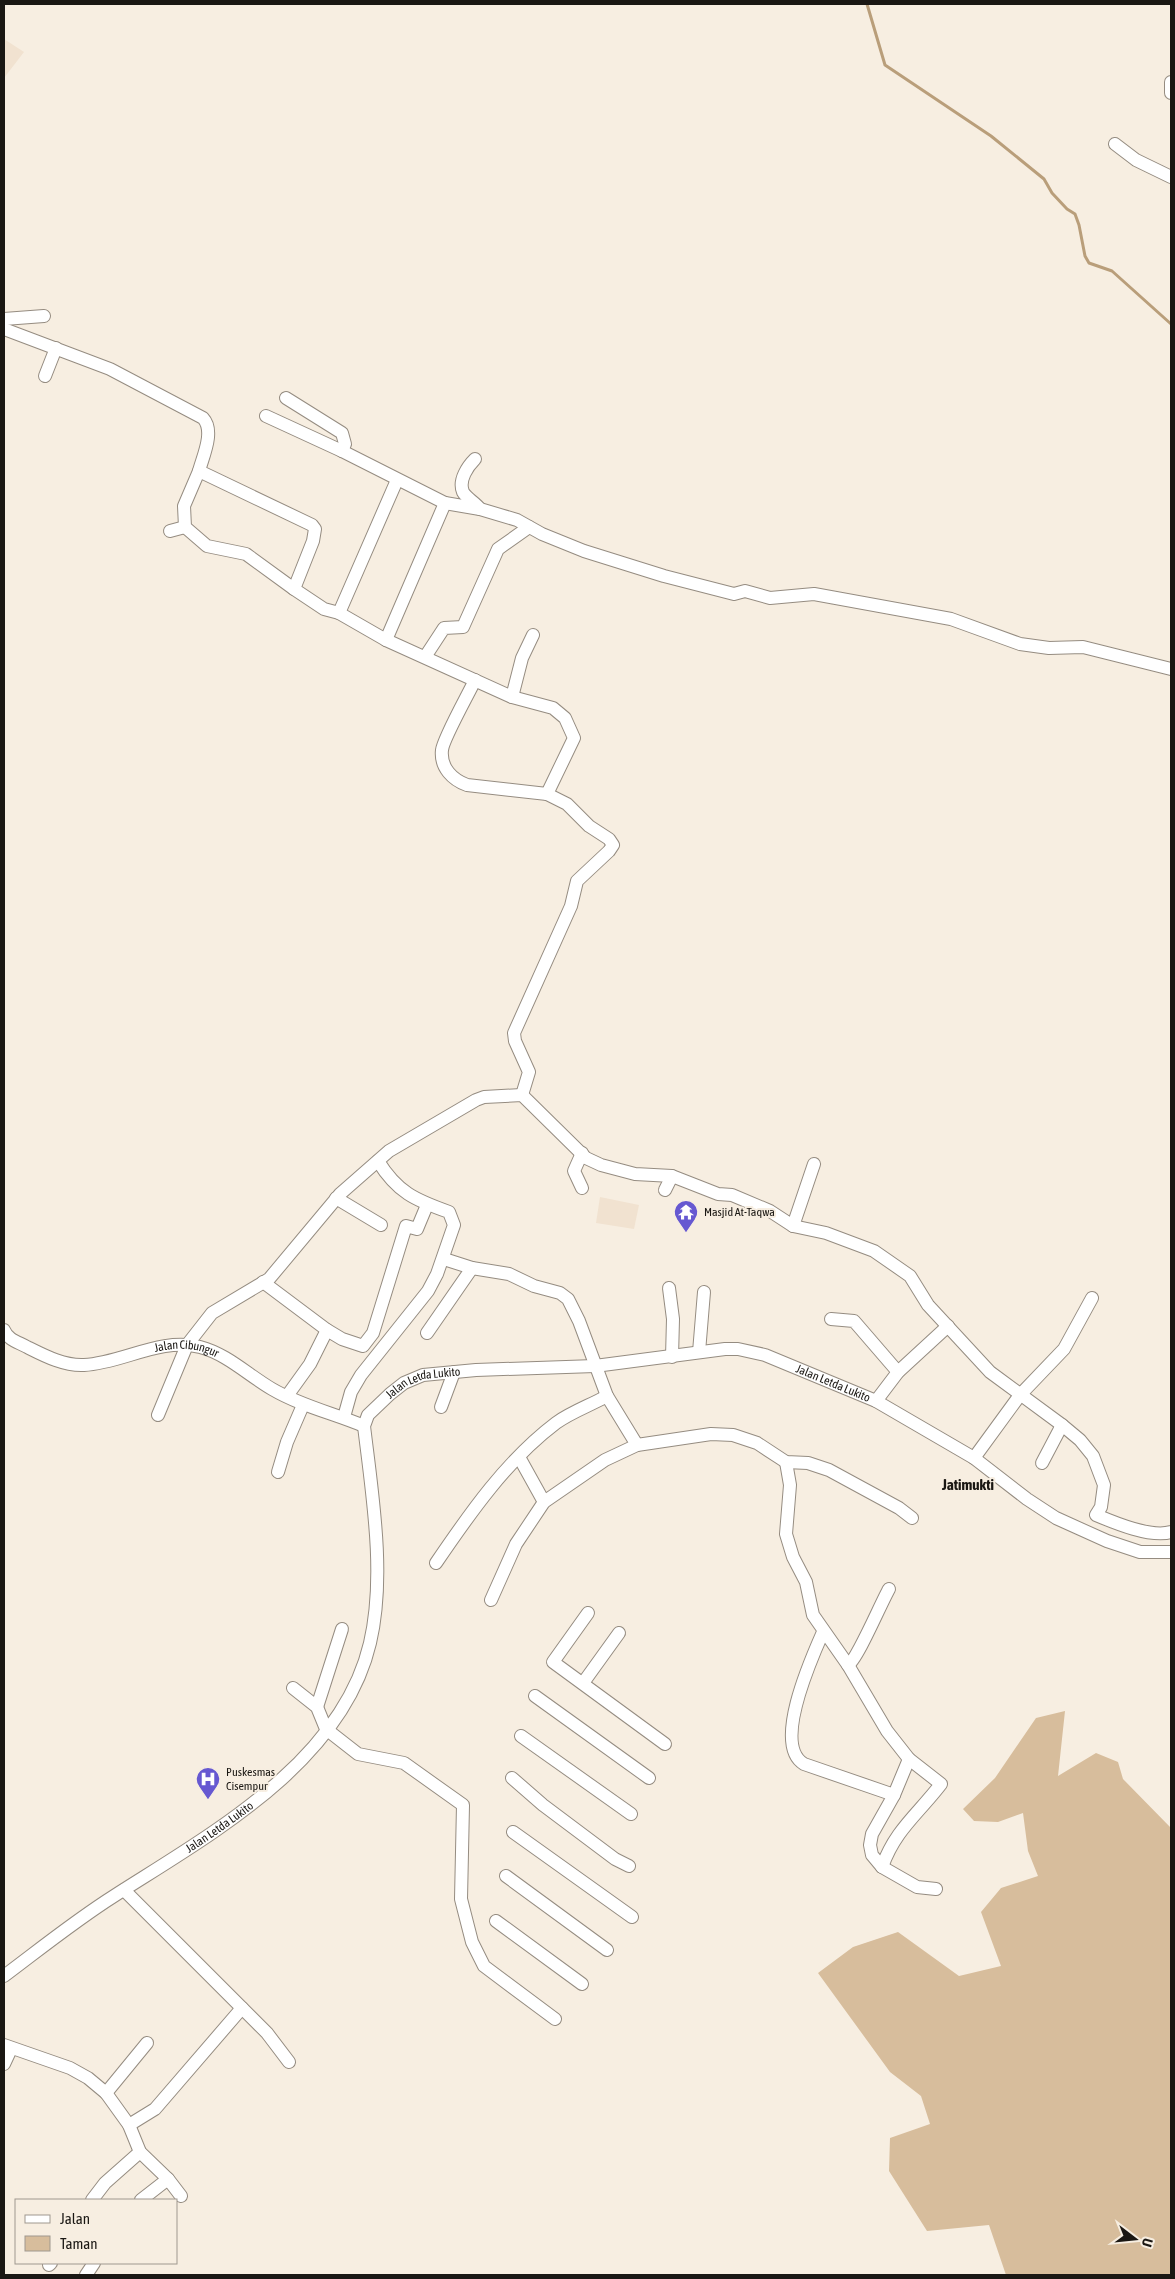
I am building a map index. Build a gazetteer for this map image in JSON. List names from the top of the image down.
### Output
{
  "streets": {
    "street": ["Jalan Cibungur", "Jalan Letda Lukito"]
  },
  "crossings": [
    ["Jalan Cibungur", "Jalan Letda Lukito"]
  ],
  "districts": ["Jatimukti"],
  "places": {
    "temple": ["Masjid At-Taqwa"],
    "hospital": ["Puskesmas Cisempur"]
  },
  "legend": ["Jalan", "Taman"],
  "north": "right"
}
